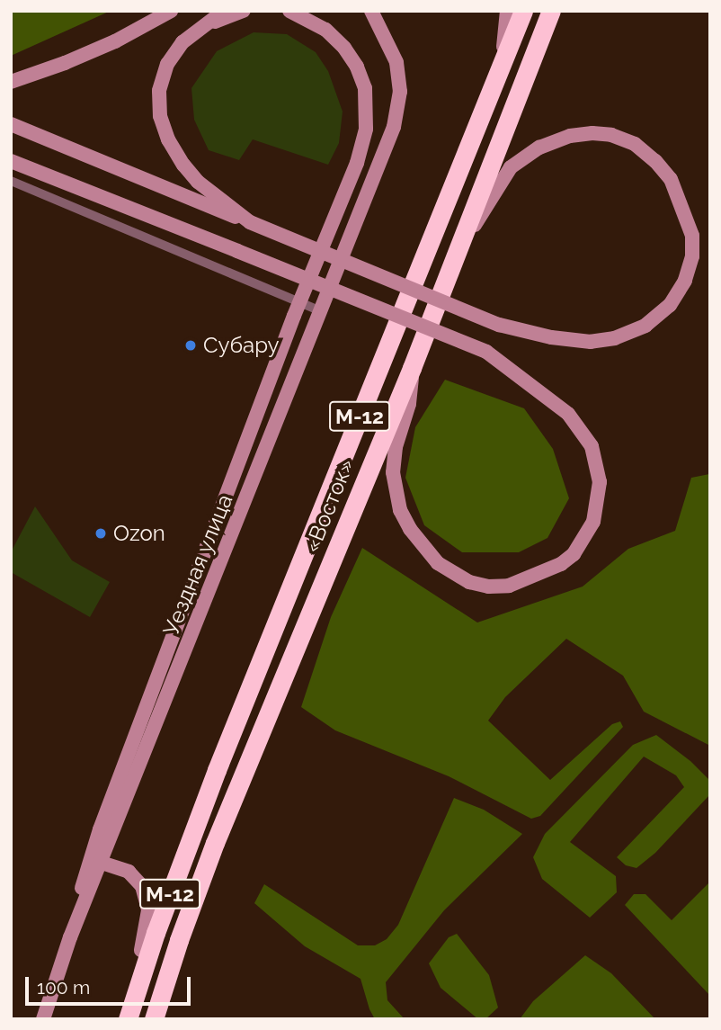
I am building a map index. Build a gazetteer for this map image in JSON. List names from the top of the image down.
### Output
{
  "streets": {
    "highway": ["М-12", "«Восток»"],
    "street": ["Уездная улица"]
  },
  "places": ["Субару", "Ozon"],
  "scale_bar": "100 m"
}
